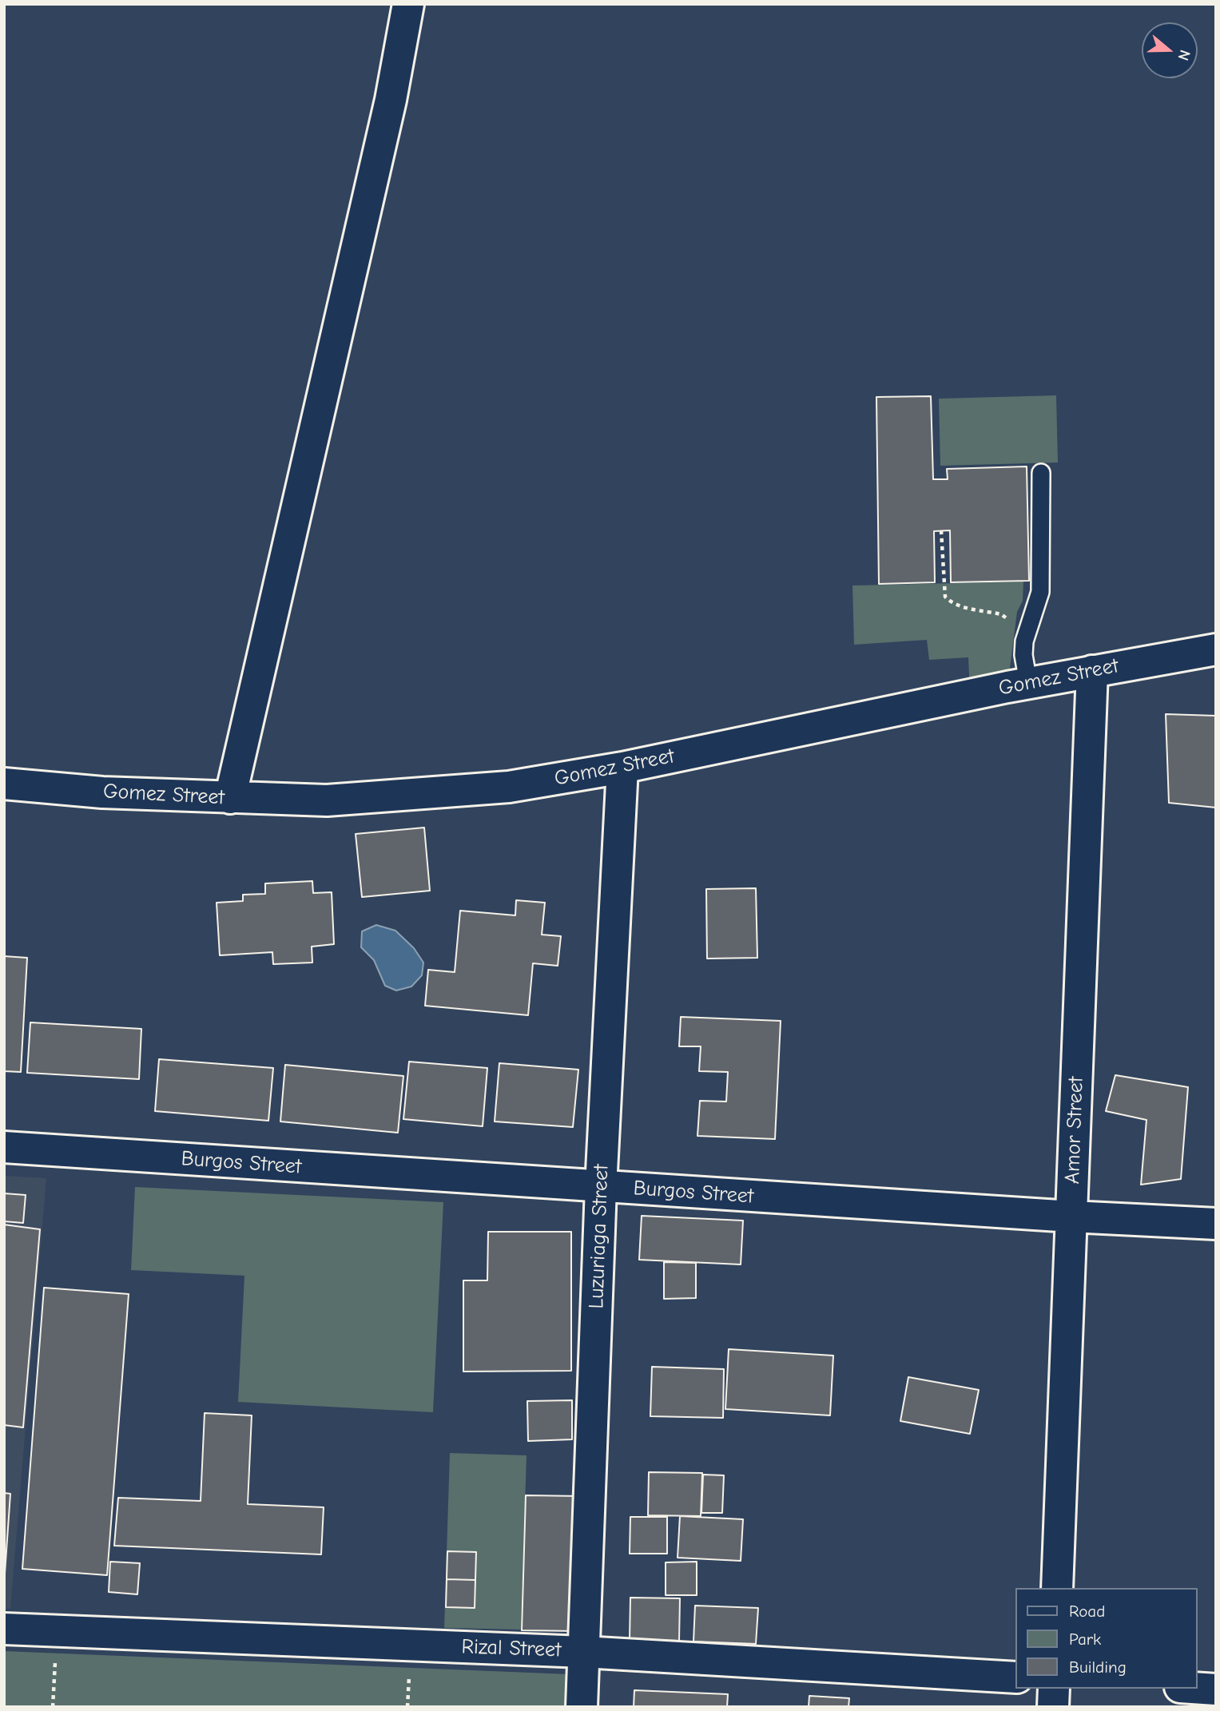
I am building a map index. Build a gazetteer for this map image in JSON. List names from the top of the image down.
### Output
{
  "streets": {
    "street": [
      "Gomez Street",
      "Amor Street",
      "Burgos Street",
      "Luzuriaga Street",
      "Rizal Street"
    ]
  },
  "crossings": [
    ["Gomez Street", "Amor Street"],
    ["Gomez Street", "Luzuriaga Street"],
    ["Amor Street", "Burgos Street"],
    ["Burgos Street", "Luzuriaga Street"],
    ["Luzuriaga Street", "Rizal Street"]
  ],
  "legend": ["Road", "Park", "Building"],
  "north": "right"
}
